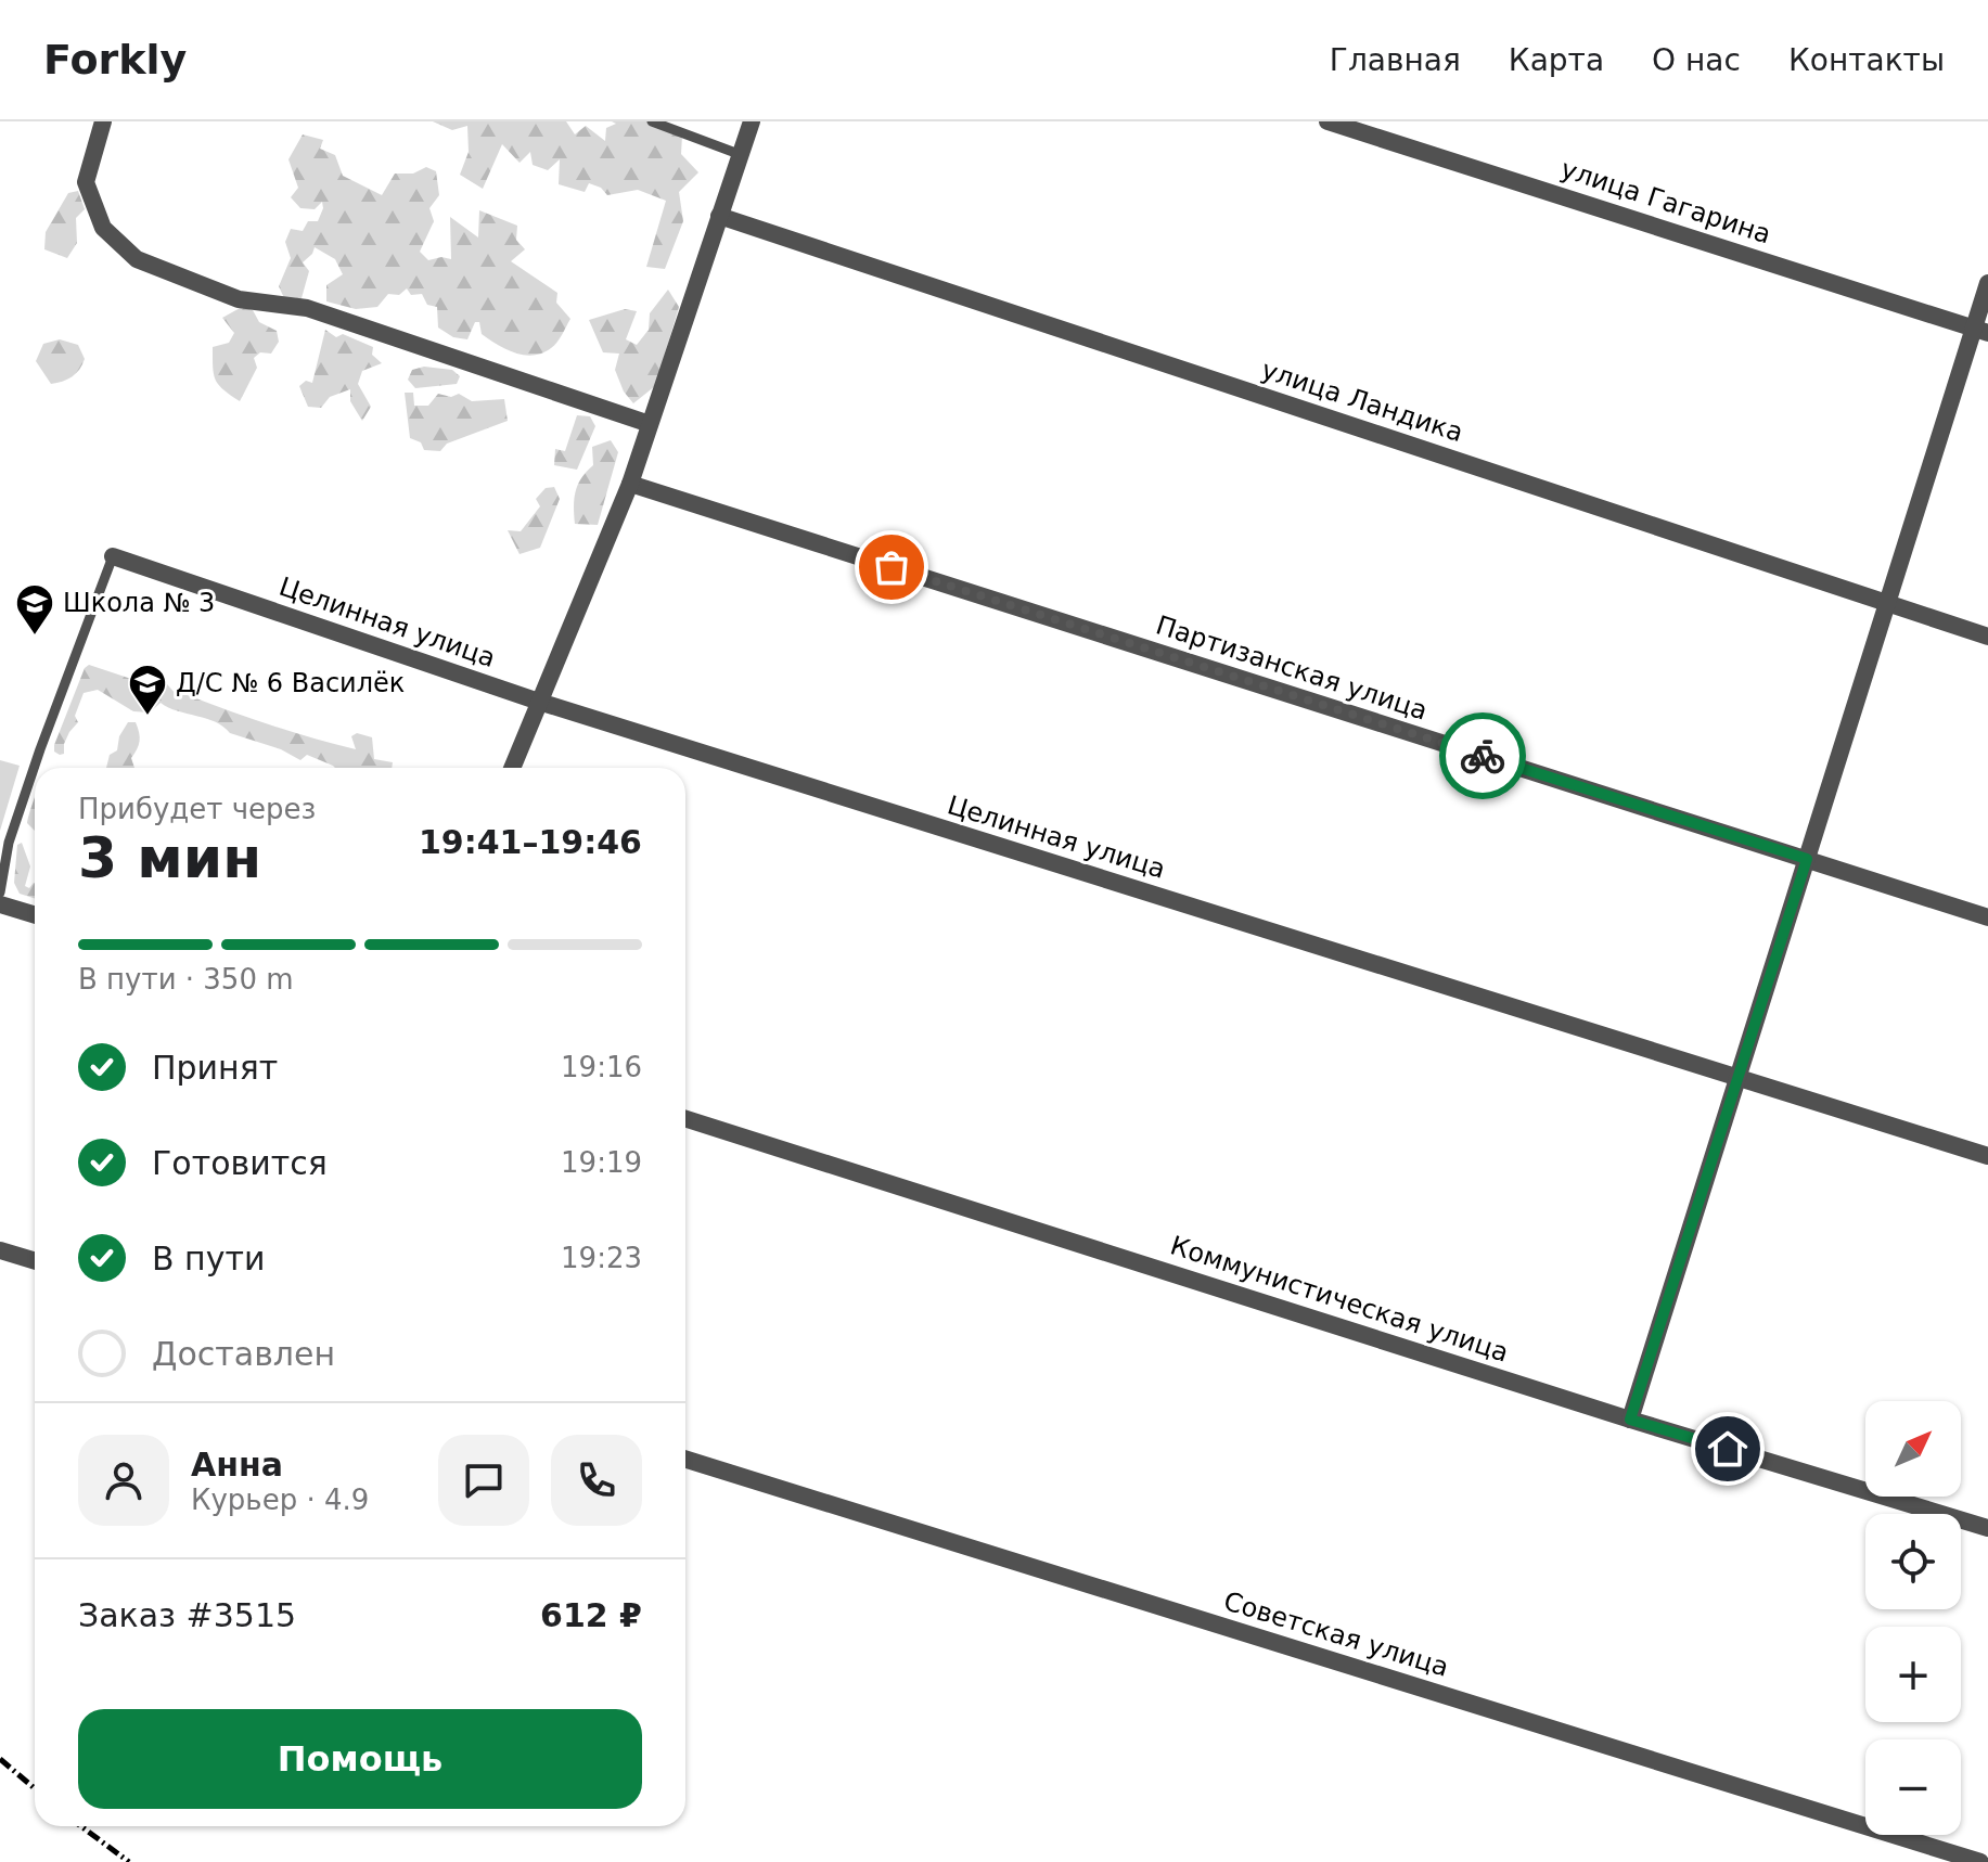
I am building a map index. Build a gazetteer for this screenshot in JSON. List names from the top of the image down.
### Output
{
  "streets": {
    "street": [
      "улица Гагарина",
      "улица Ландика",
      "Целинная улица",
      "Партизанская улица",
      "Коммунистическая улица",
      "Советская улица"
    ]
  },
  "places": {
    "school or university": ["Школа № 3", "Д/С № 6 Василёк"]
  },
  "north": "top right",
  "page": {
    "header": "Forkly",
    "nav": [
      "Главная",
      "Карта",
      "О нас",
      "Контакты"
    ],
    "heading": ["3 мин", "Прибудет через", "19:41–19:46"],
    "panel": [
      "Анна",
      "Курьер · 4.9",
      "Заказ #3515",
      "612 ₽"
    ],
    "bar": "В пути · 350 m",
    "list": [
      ["Принят", "19:16"],
      ["Готовится", "19:19"],
      ["В пути", "19:23"],
      "Доставлен"
    ],
    "map_buttons": ["+", "−"],
    "buttons": "Помощь"
  }
}
